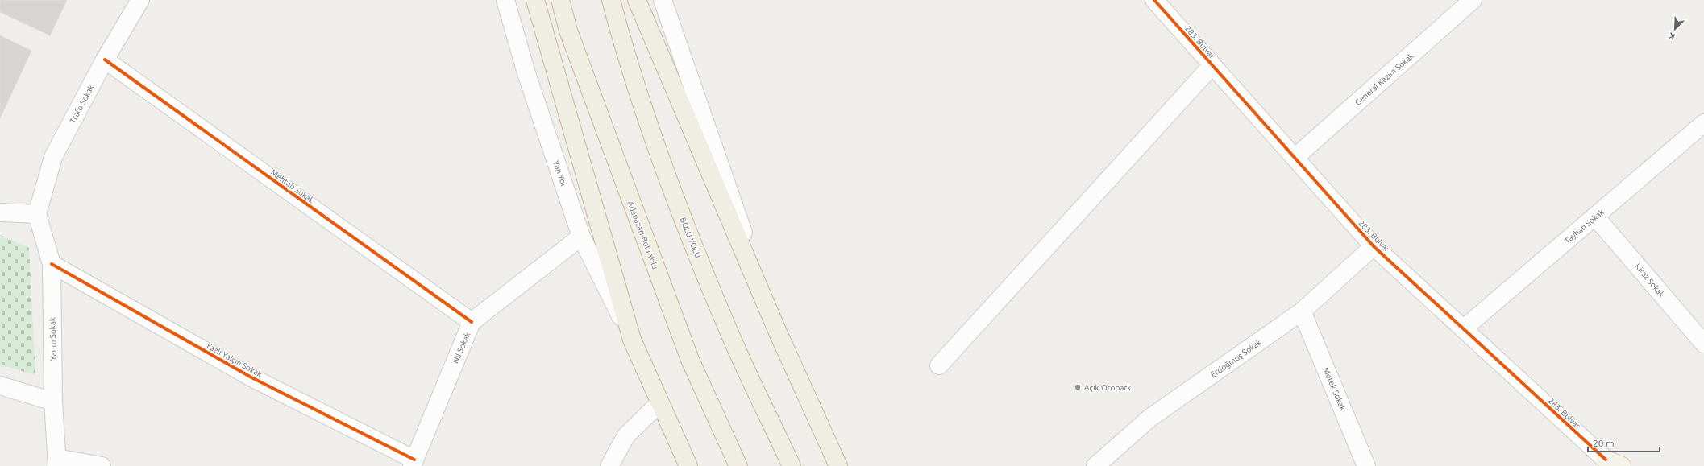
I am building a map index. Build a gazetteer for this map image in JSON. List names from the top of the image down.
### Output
{
  "streets": {
    "highway": ["Adapazarı-Bolu Yolu", "BOLU YOLU"],
    "street": [
      "283. Bulvar",
      "General Kazım Sokak",
      "Trafo Sokak",
      "Yan Yol",
      "Mehtap Sokak",
      "Tayhan Sokak",
      "Kiraz Sokak",
      "Yarım Sokak",
      "Nil Sokak",
      "Erdoğmuş Sokak",
      "Fazlı Yalçın Sokak",
      "Metek Sokak"
    ]
  },
  "crossings": [
    ["283. Bulvar", "General Kazım Sokak"],
    ["283. Bulvar", "Tayhan Sokak"],
    ["283. Bulvar", "Erdoğmuş Sokak"],
    ["Trafo Sokak", "Mehtap Sokak"],
    ["Trafo Sokak", "Yarım Sokak"],
    ["Yan Yol", "Nil Sokak"],
    ["Mehtap Sokak", "Nil Sokak"],
    ["Tayhan Sokak", "Kiraz Sokak"],
    ["Yarım Sokak", "Fazlı Yalçın Sokak"],
    ["Nil Sokak", "Fazlı Yalçın Sokak"],
    ["Erdoğmuş Sokak", "Metek Sokak"]
  ],
  "places": ["Açık Otopark"],
  "scale_bar": "20 m",
  "north": "bottom left"
}
